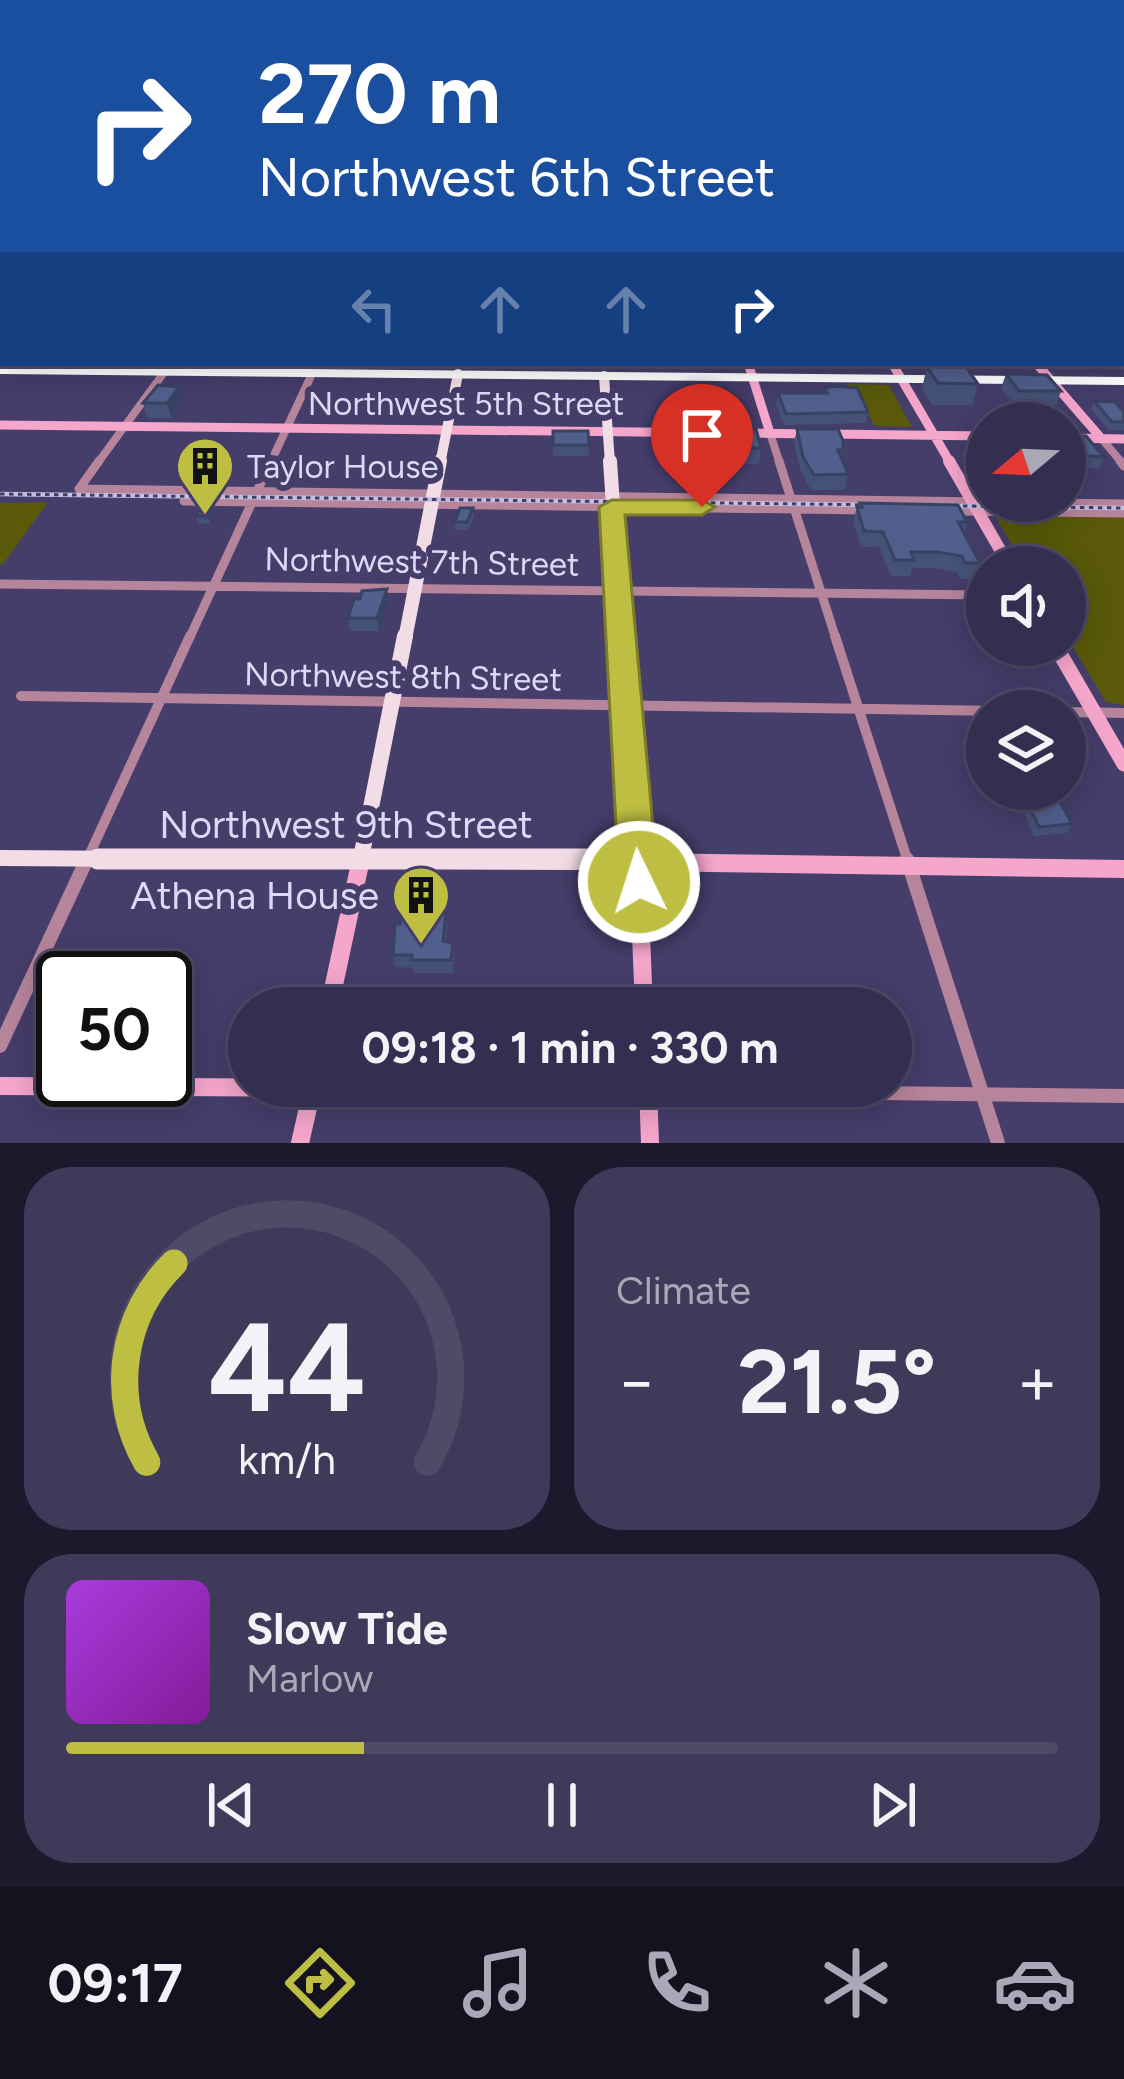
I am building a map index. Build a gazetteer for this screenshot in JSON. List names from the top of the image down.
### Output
{
  "streets": {
    "main road": ["Northwest 9th Street"],
    "street": ["Northwest 5th Street", "Northwest 7th Street", "Northwest 8th Street"]
  },
  "places": {
    "building": ["Taylor House", "Athena House"]
  },
  "north": "left",
  "page": {
    "turn": ["270 m", "Northwest 6th Street"],
    "limit": "50",
    "trip": "09:18 · 1 min · 330 m",
    "tile": "Climate",
    "heat": ["−", "21.5°", "+"],
    "song": ["Slow Tide", "Marlow"],
    "tabs": "09:17",
    "gauge": ["44", "km/h"]
  }
}
